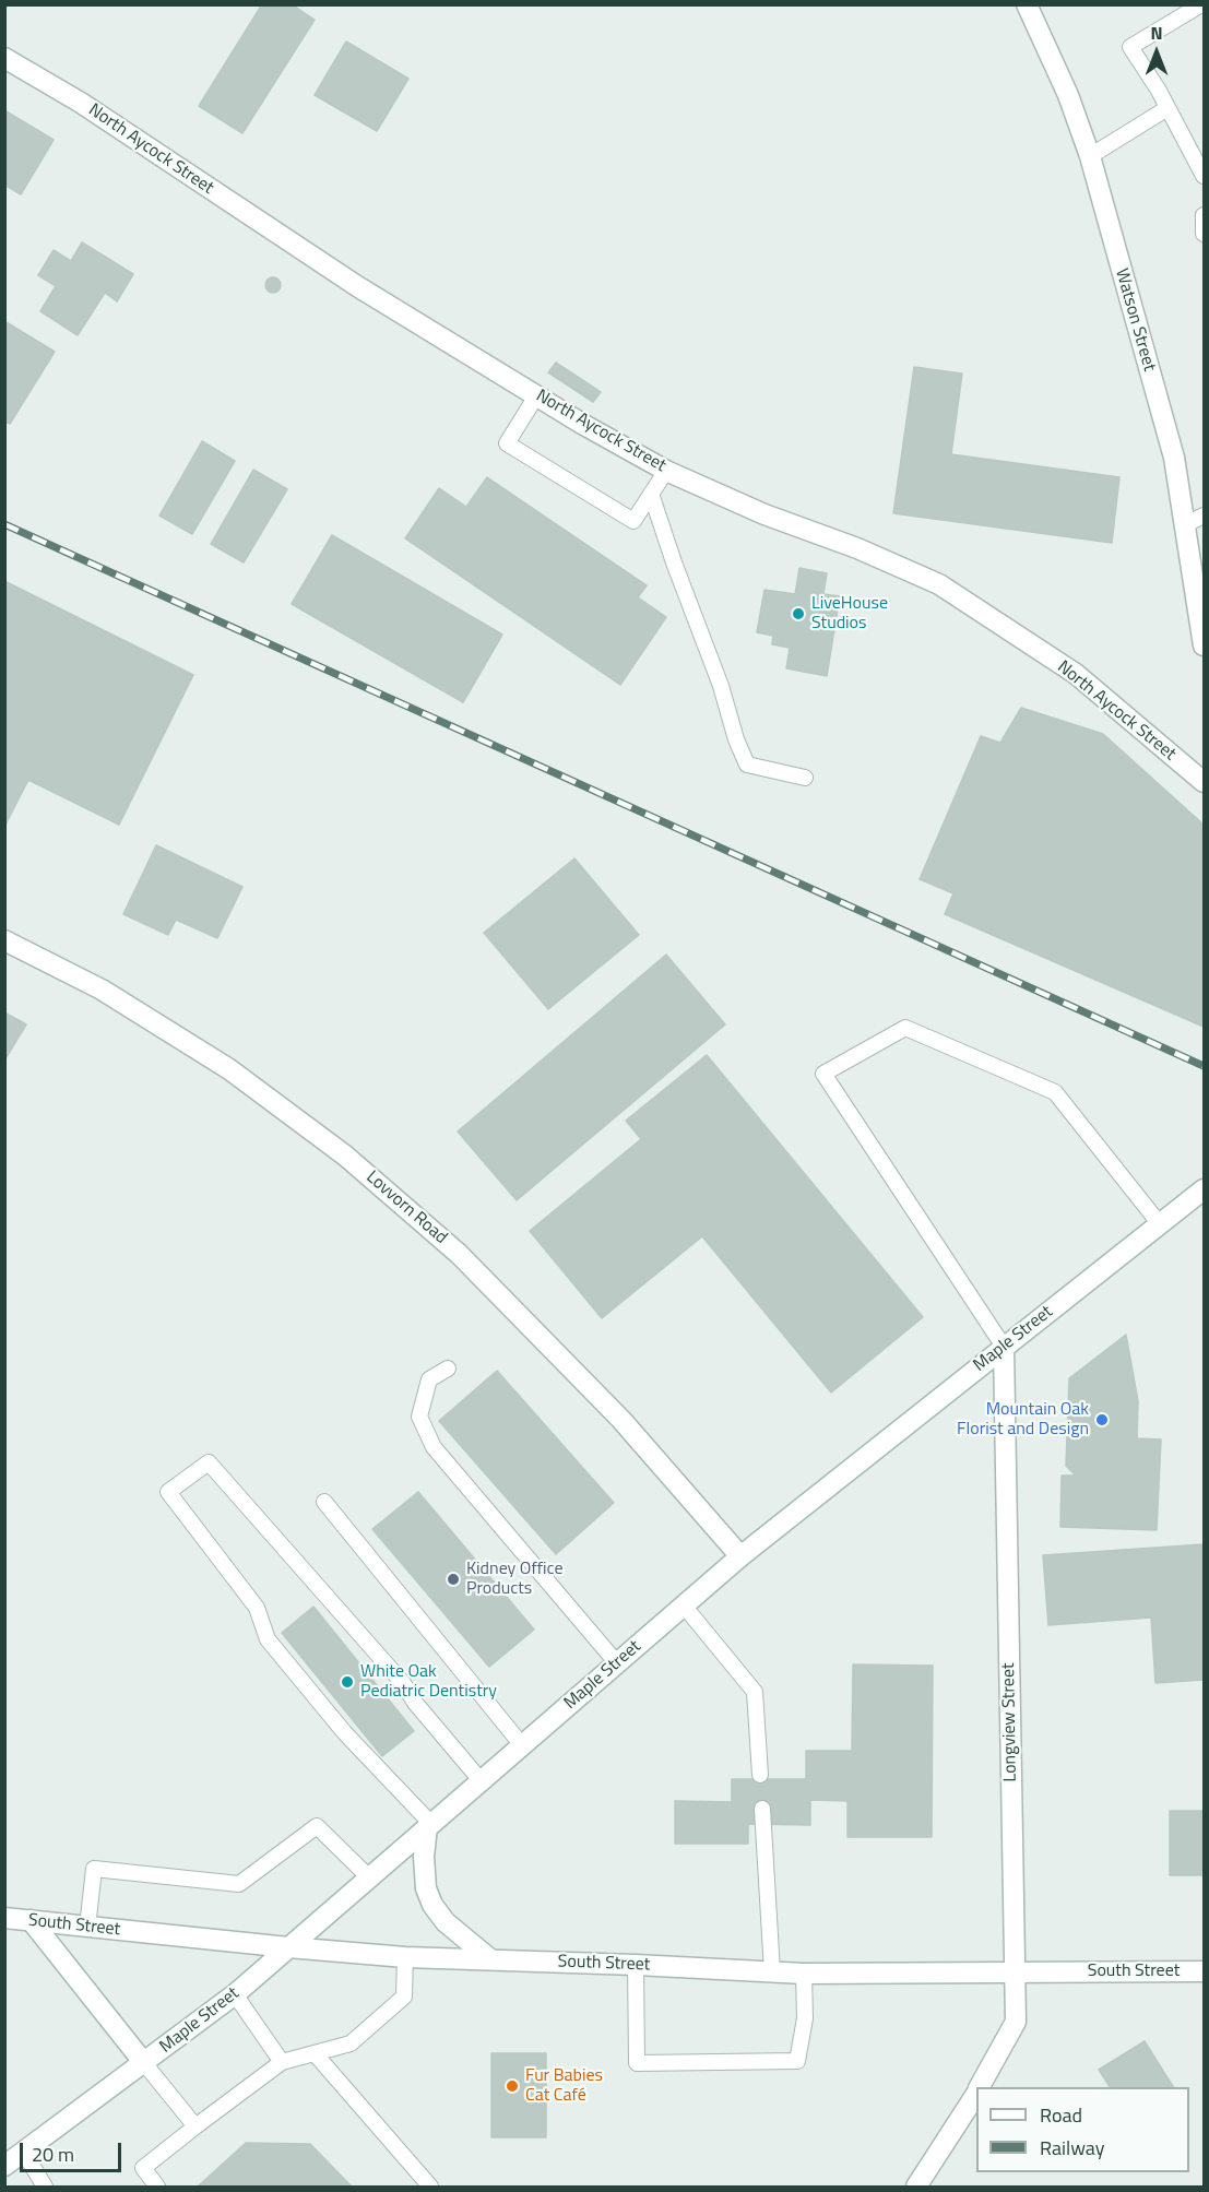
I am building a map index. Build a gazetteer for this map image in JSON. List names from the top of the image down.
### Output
{
  "streets": {
    "street": [
      "North Aycock Street",
      "Watson Street",
      "Lovvorn Road",
      "Maple Street",
      "Longview Street",
      "South Street"
    ]
  },
  "crossings": [
    ["Lovvorn Road", "Maple Street"],
    ["Maple Street", "Longview Street"],
    ["Maple Street", "South Street"],
    ["Longview Street", "South Street"]
  ],
  "places": [
    "LiveHouse Studios",
    "Mountain Oak Florist and Design",
    "Kidney Office Products",
    "White Oak Pediatric Dentistry",
    "Fur Babies Cat Café"
  ],
  "legend": ["Road", "Railway"],
  "scale_bar": "20 m",
  "north": "top"
}
